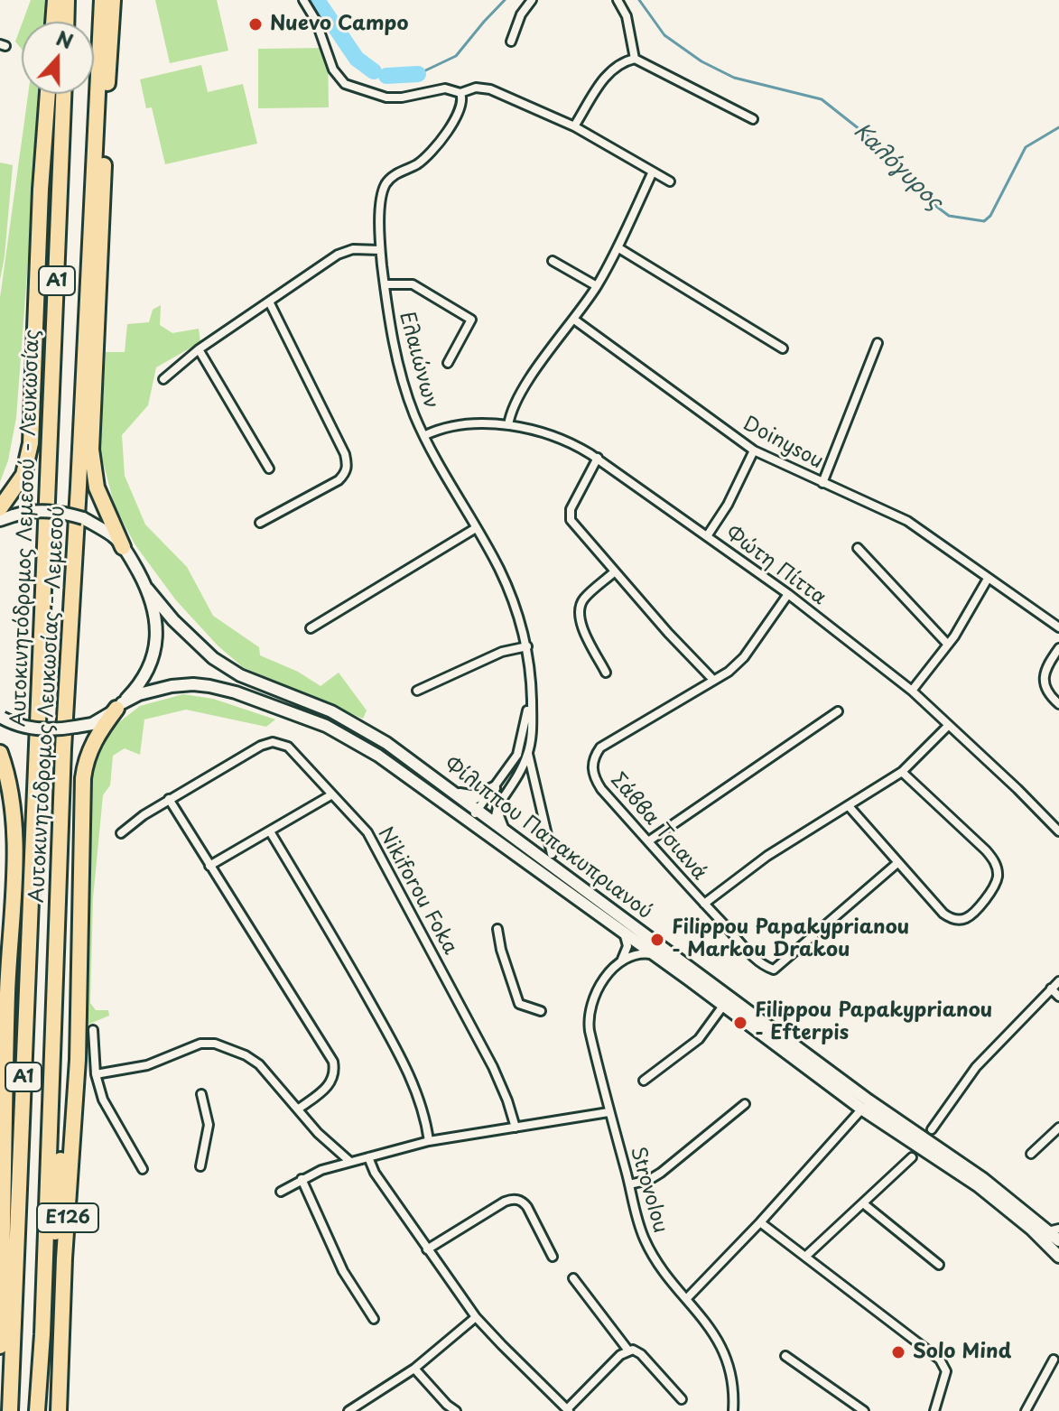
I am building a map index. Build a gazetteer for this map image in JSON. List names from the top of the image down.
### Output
{
  "streets": {
    "highway": [
      "A1",
      "Αυτοκινητόδρομος Λεμεσού - Λευκωσίας",
      "Αυτοκινητόδρομος Λευκωσίας - Λεμεσού",
      "E126"
    ],
    "main road": ["Φίλιππου Παπακυπριανού"],
    "street": [
      "Ελαιώνων",
      "Doinysou",
      "Φώτη Πίττα",
      "Σάββα Τσιανά",
      "Nikiforou Foka",
      "Strovolou"
    ]
  },
  "crossings": [
    ["Ελαιώνων", "Φώτη Πίττα"],
    ["Ελαιώνων", "Φίλιππου Παπακυπριανού"],
    ["Φώτη Πίττα", "Σάββα Τσιανά"]
  ],
  "water": ["Καλόγυρος"],
  "places": [
    "Nuevo Campo",
    "Filippou Papakyprianou - Markou Drakou",
    "Filippou Papakyprianou - Efterpis",
    "Solo Mind"
  ],
  "north": "top"
}
